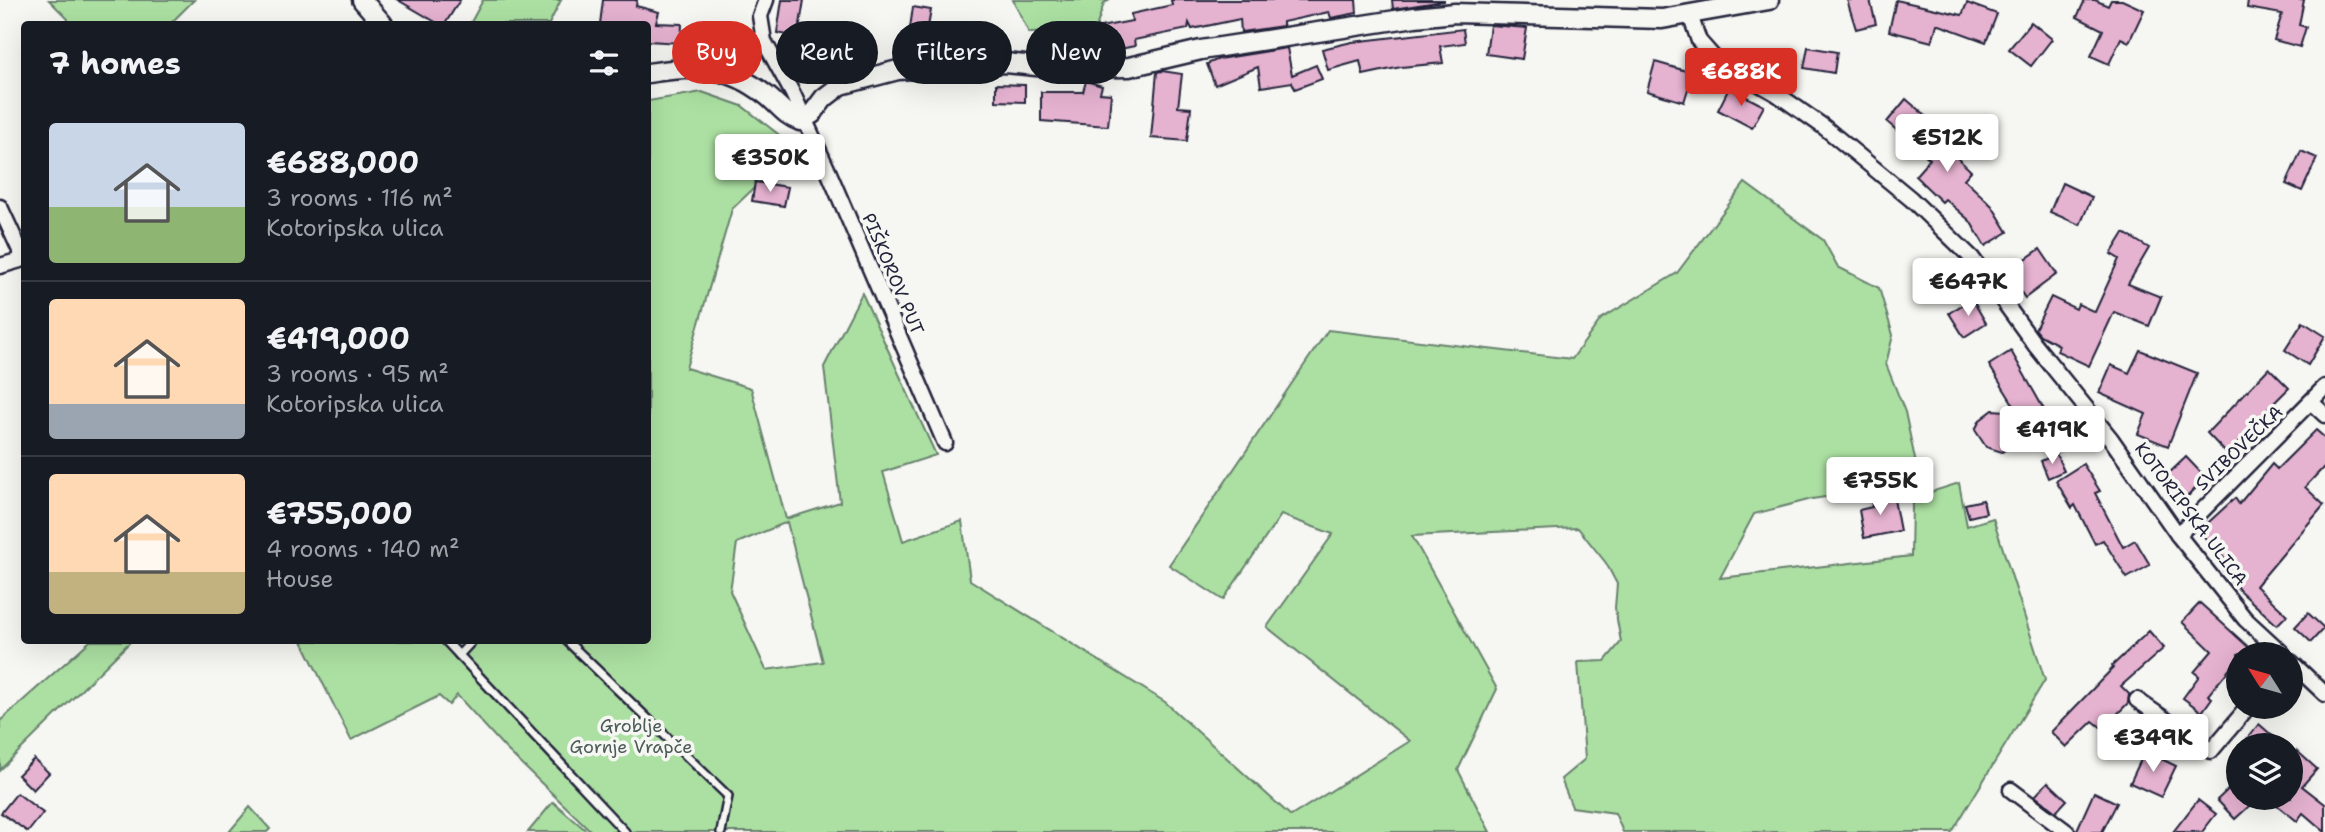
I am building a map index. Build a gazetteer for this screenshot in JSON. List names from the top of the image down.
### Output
{
  "streets": {
    "street": ["PIŠKOROV PUT", "SVIBOVEČKA", "KOTORIPSKA ULICA"]
  },
  "crossings": [
    ["SVIBOVEČKA", "KOTORIPSKA ULICA"]
  ],
  "parks": ["Groblje Gornje Vrapče"],
  "north": "top left",
  "page": {
    "chip": [
      "Buy",
      "Rent",
      "Filters",
      "New"
    ],
    "heading": "7 homes",
    "price": [
      "€688K",
      "€512K",
      "€350K",
      "€647K",
      "€419K",
      "€755K",
      "€349K"
    ],
    "list": [
      {
        "name": "€688,000",
        "note": "3 rooms · 116 m² · Kotoripska ulica"
      },
      {
        "name": "€419,000",
        "note": "3 rooms · 95 m² · Kotoripska ulica"
      },
      {
        "name": "€755,000",
        "note": "4 rooms · 140 m² · House"
      }
    ]
  }
}
